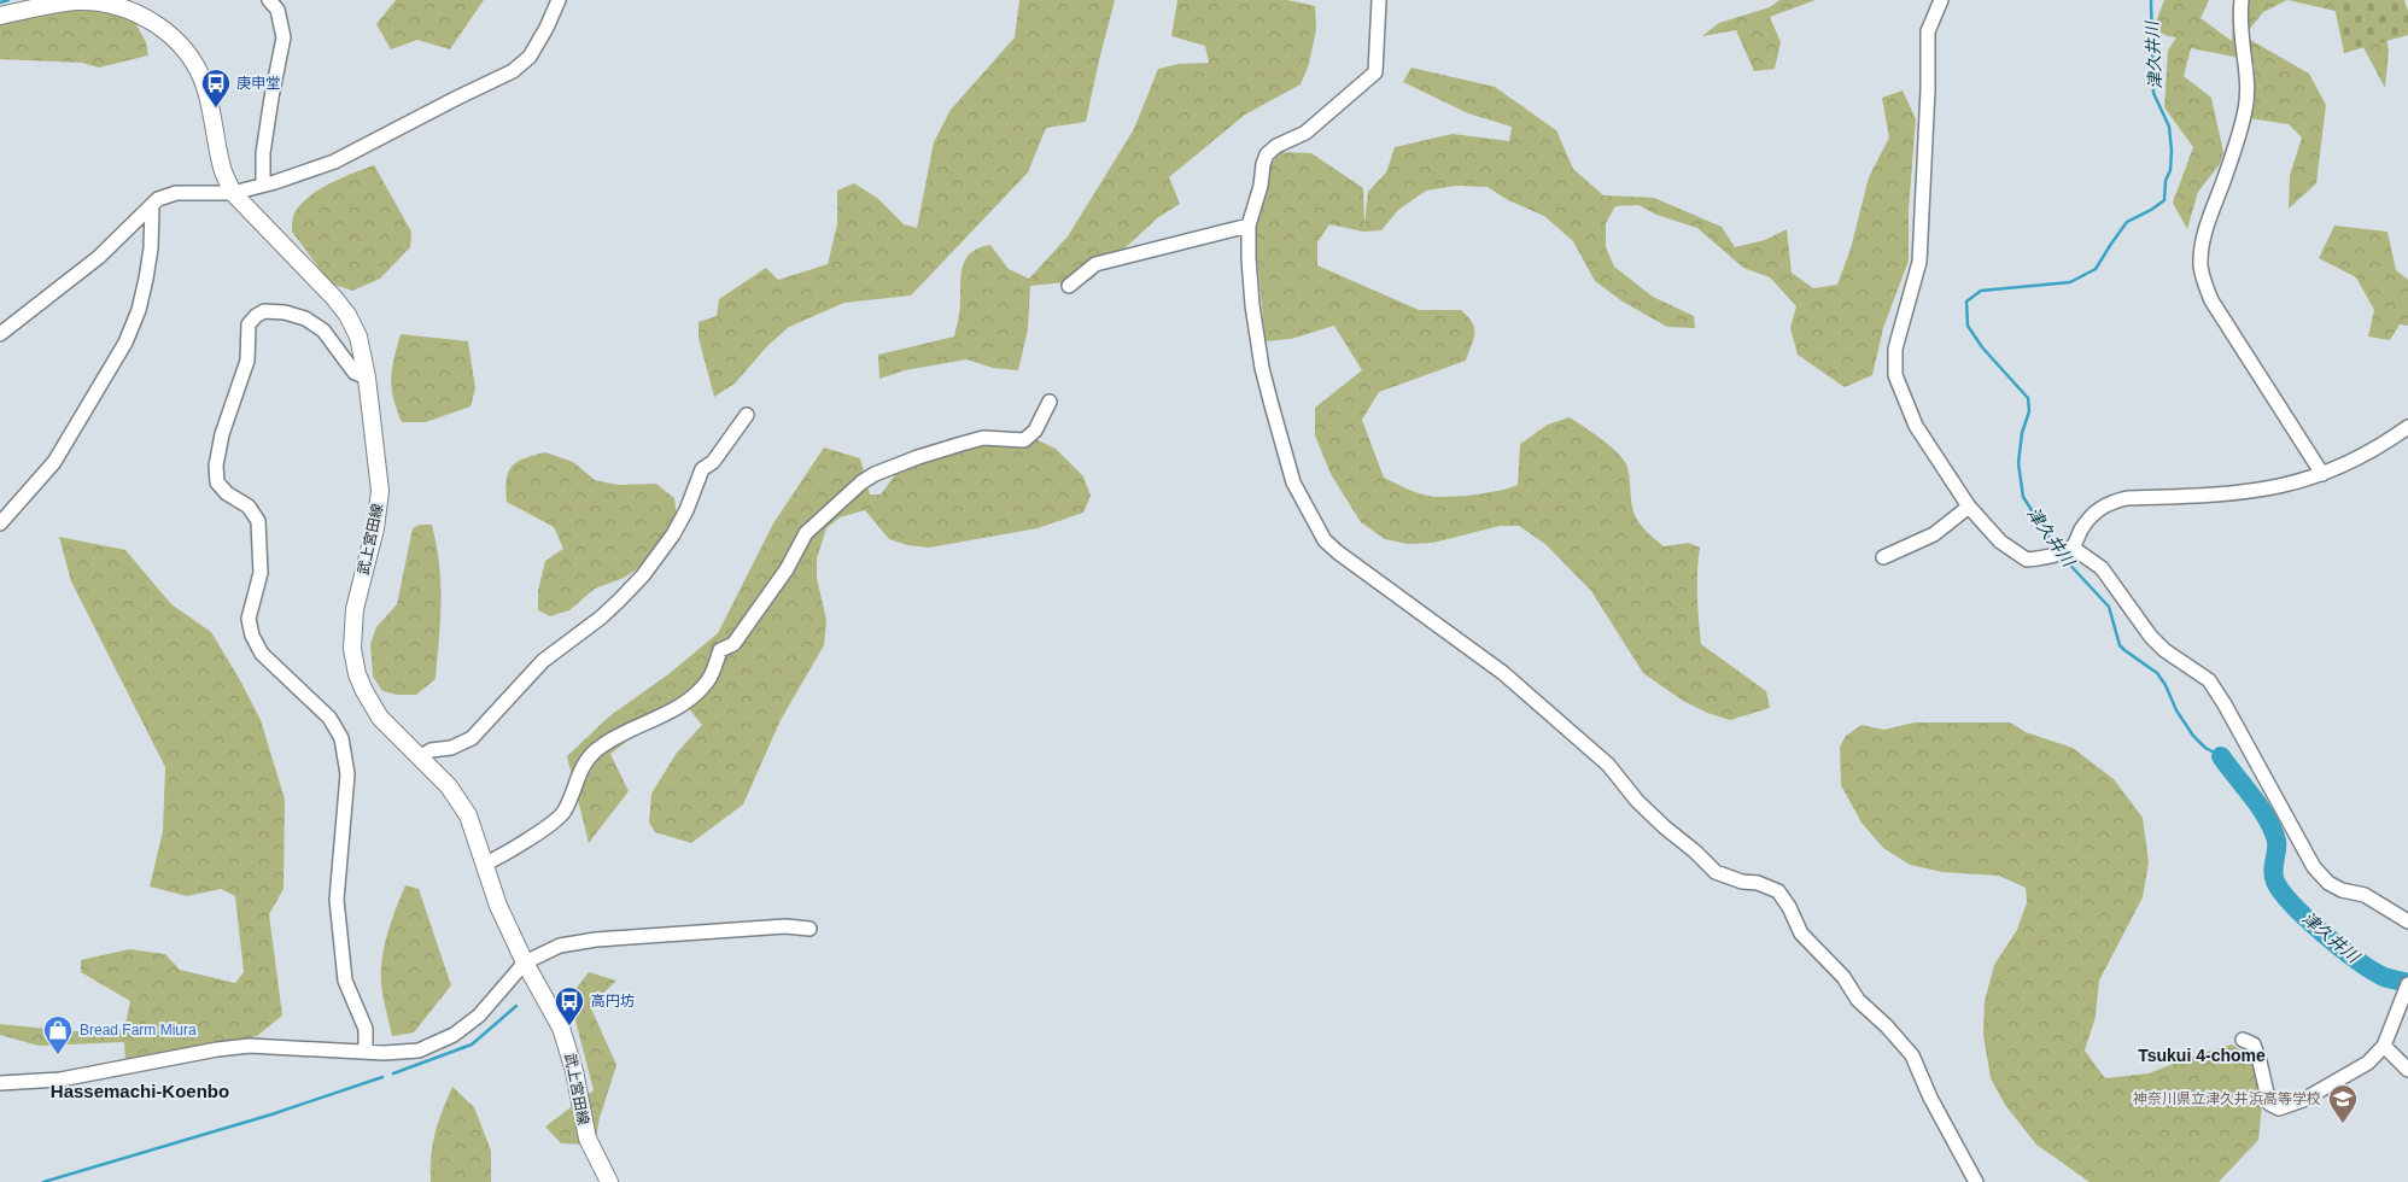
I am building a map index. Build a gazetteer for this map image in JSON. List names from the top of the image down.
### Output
{
  "streets": {
    "main road": ["武上宮田線"]
  },
  "districts": ["Tsukui 4-chome", "Hassemachi-Koenbo"],
  "water": ["津久井川"],
  "places": {
    "bus stop": ["庚申堂", "高円坊"],
    "shop": ["Bread Farm Miura"],
    "school or university": ["神奈川県立津久井浜高等学校"]
  }
}
